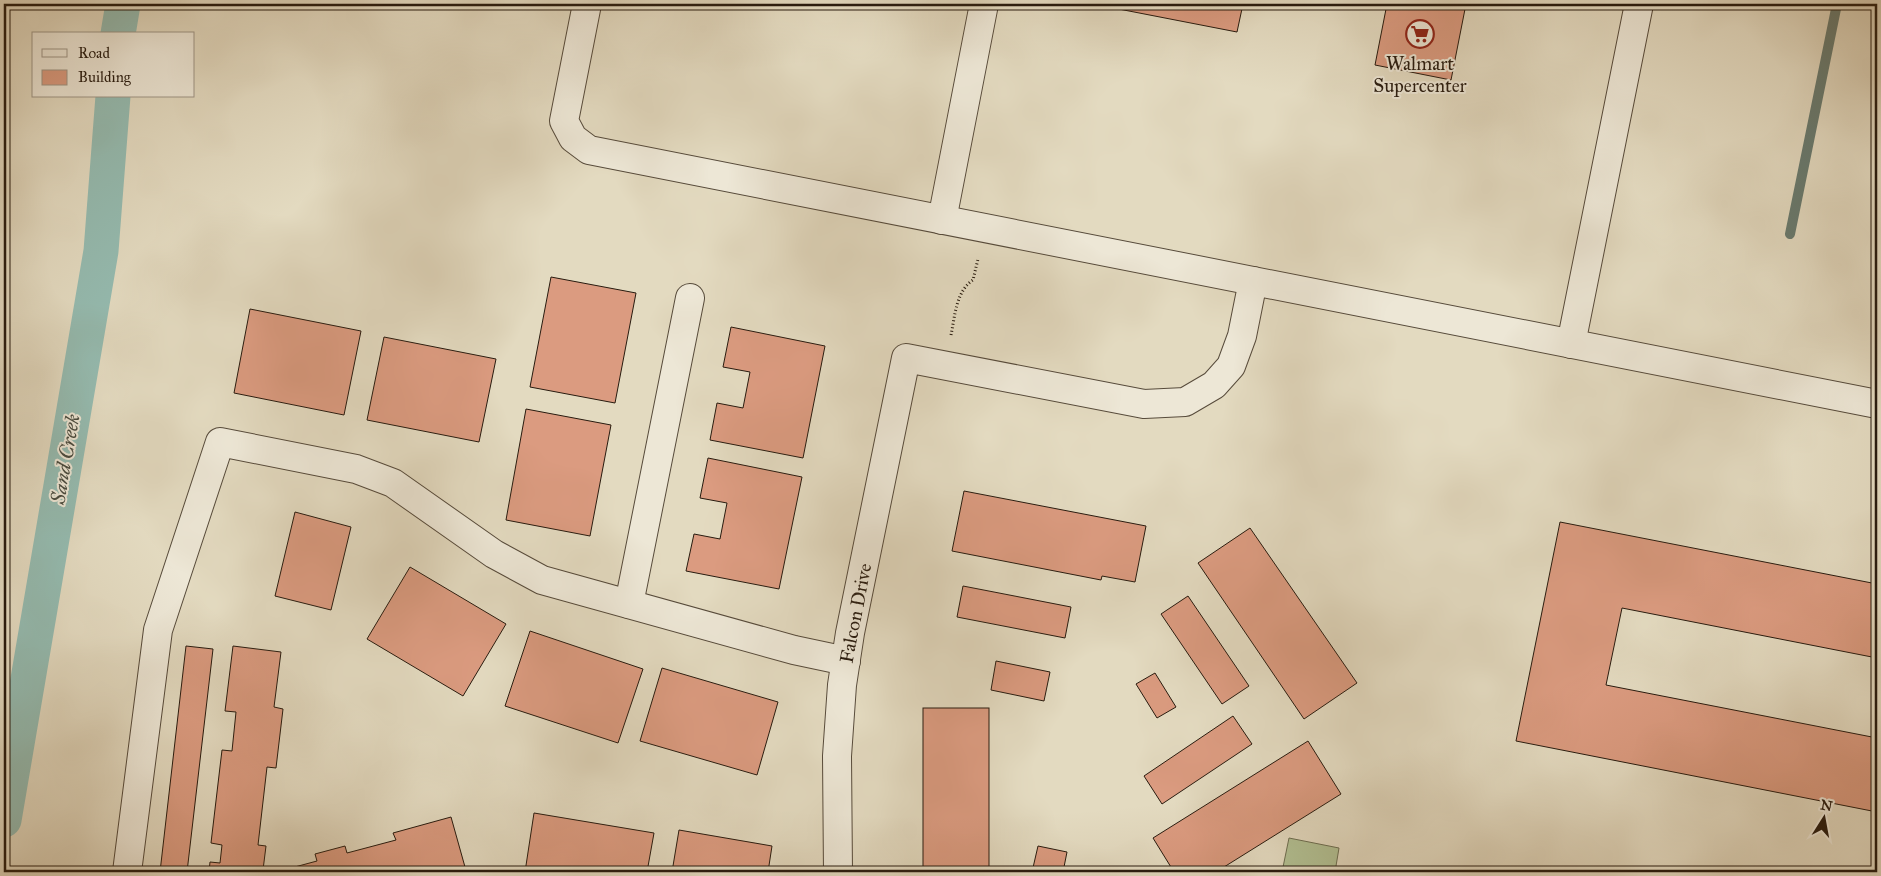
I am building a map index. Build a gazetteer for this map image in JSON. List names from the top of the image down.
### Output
{
  "streets": {
    "street": ["Falcon Drive"]
  },
  "water": ["Sand Creek"],
  "places": {
    "supermarket": ["Walmart Supercenter"]
  },
  "legend": ["Road", "Building"],
  "north": "top"
}
